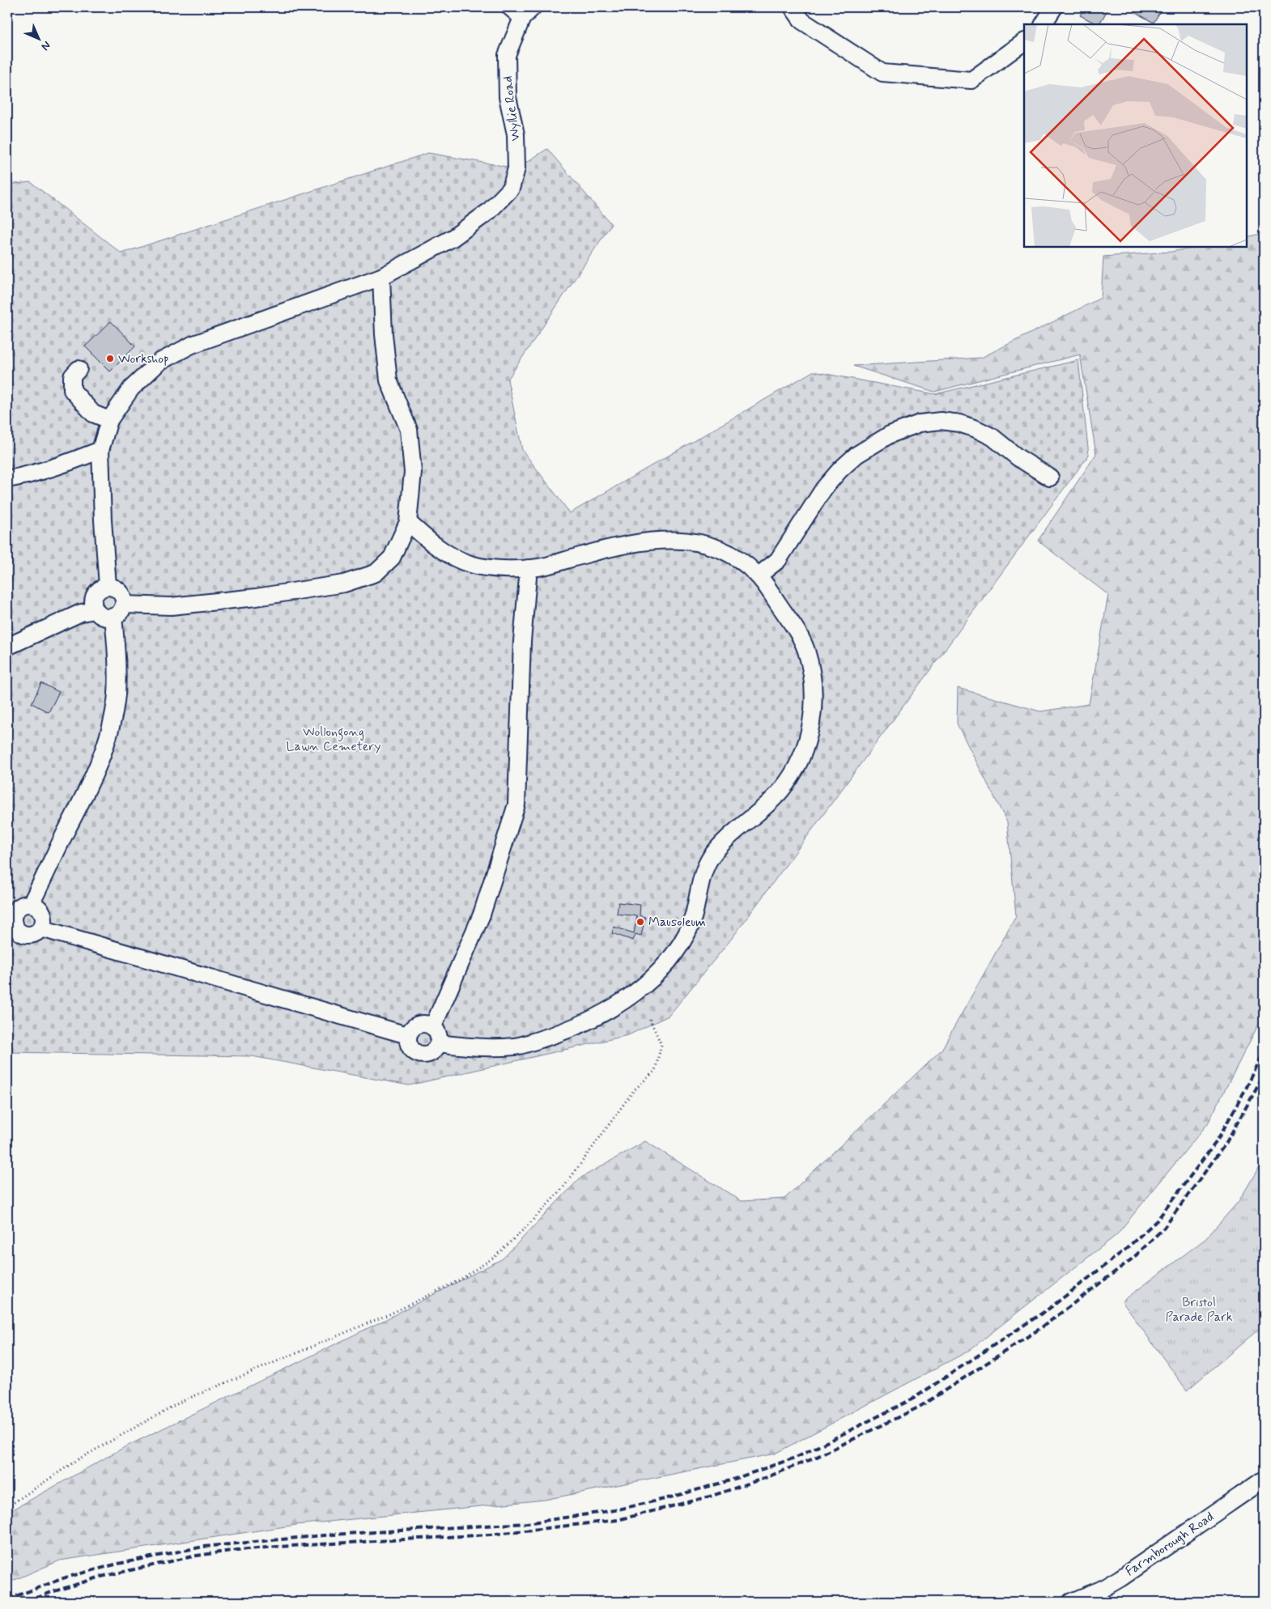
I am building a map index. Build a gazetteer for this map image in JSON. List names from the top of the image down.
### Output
{
  "streets": {
    "street": ["Wyllie Road", "Farmborough Road"]
  },
  "parks": ["Wollongong Lawn Cemetery", "Bristol Parade Park"],
  "places": ["Workshop", "Mausoleum"],
  "north": "bottom right"
}
